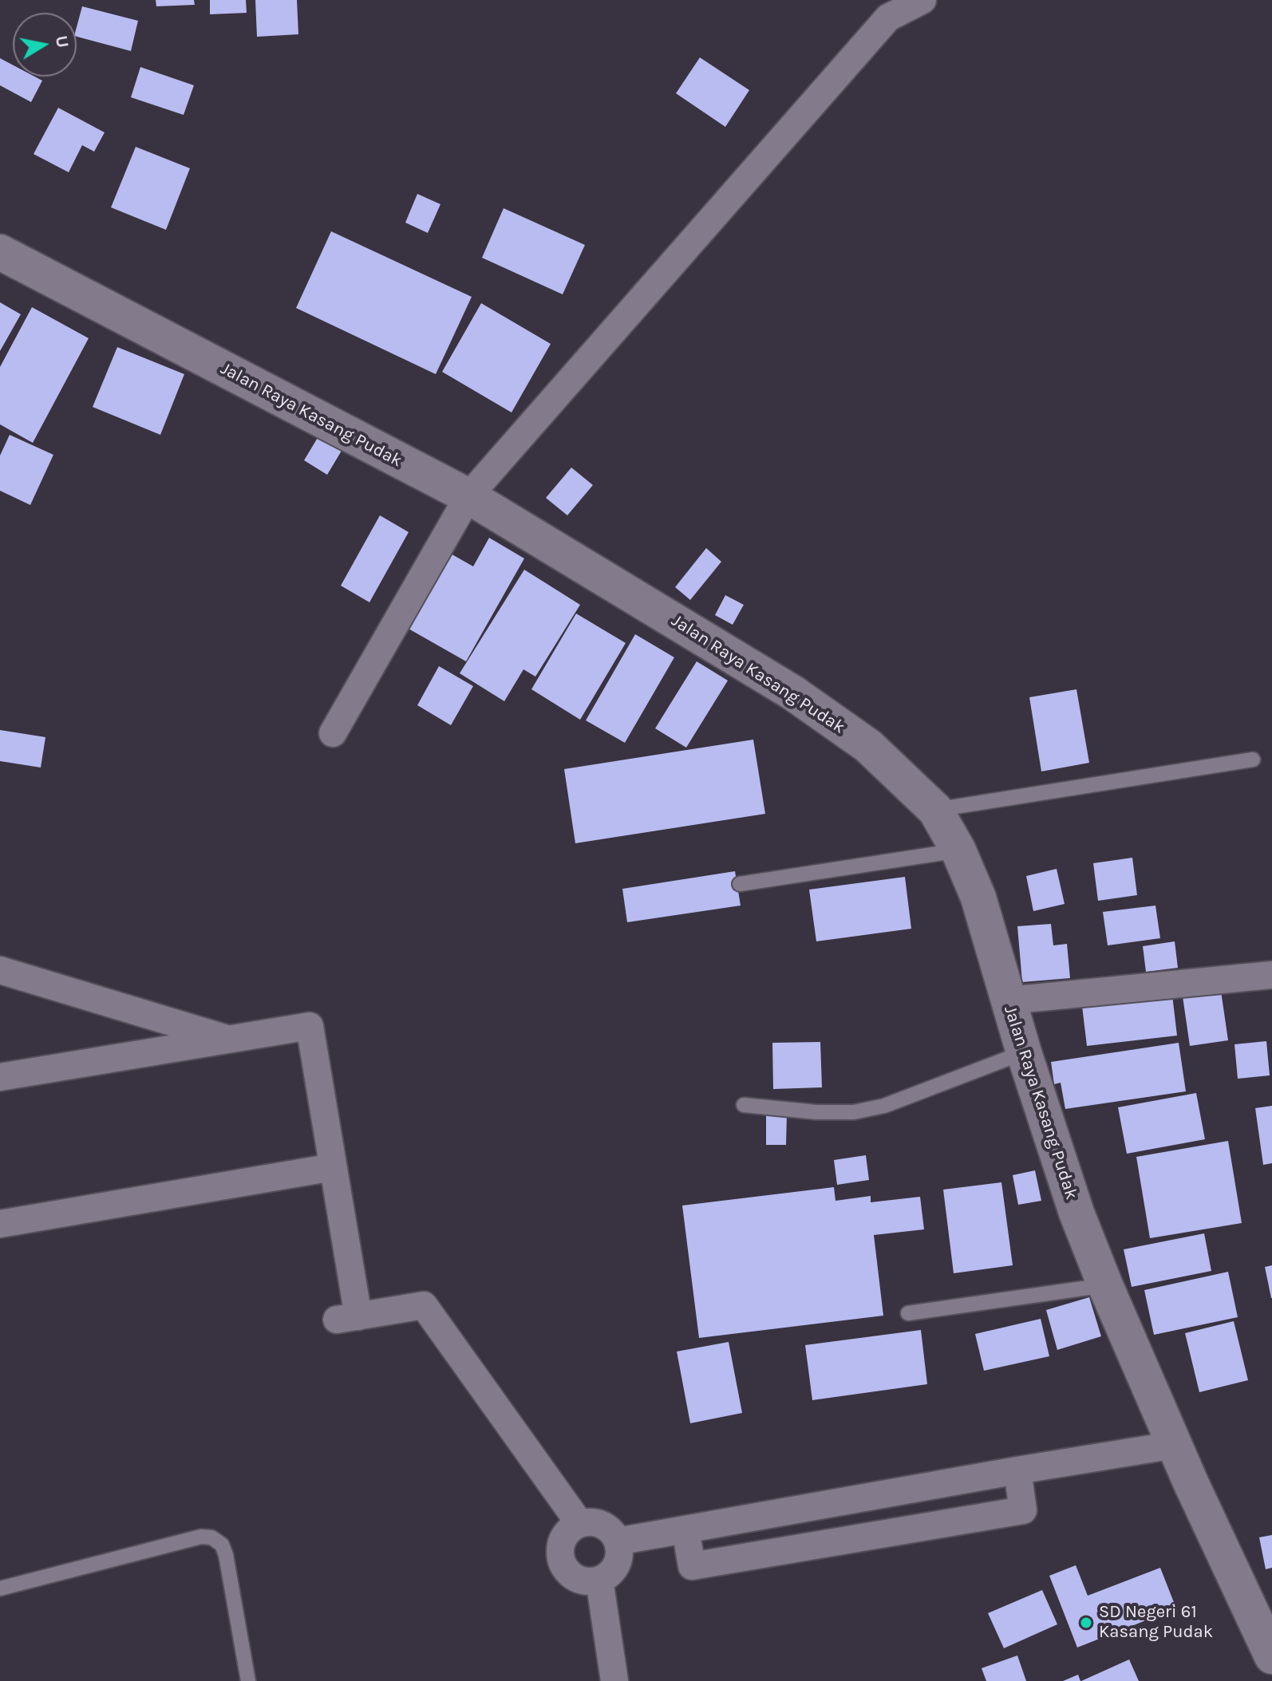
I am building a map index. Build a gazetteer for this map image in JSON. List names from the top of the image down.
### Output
{
  "streets": {
    "street": ["Jalan Raya Kasang Pudak"]
  },
  "places": ["SD Negeri 61 Kasang Pudak"],
  "north": "right"
}
